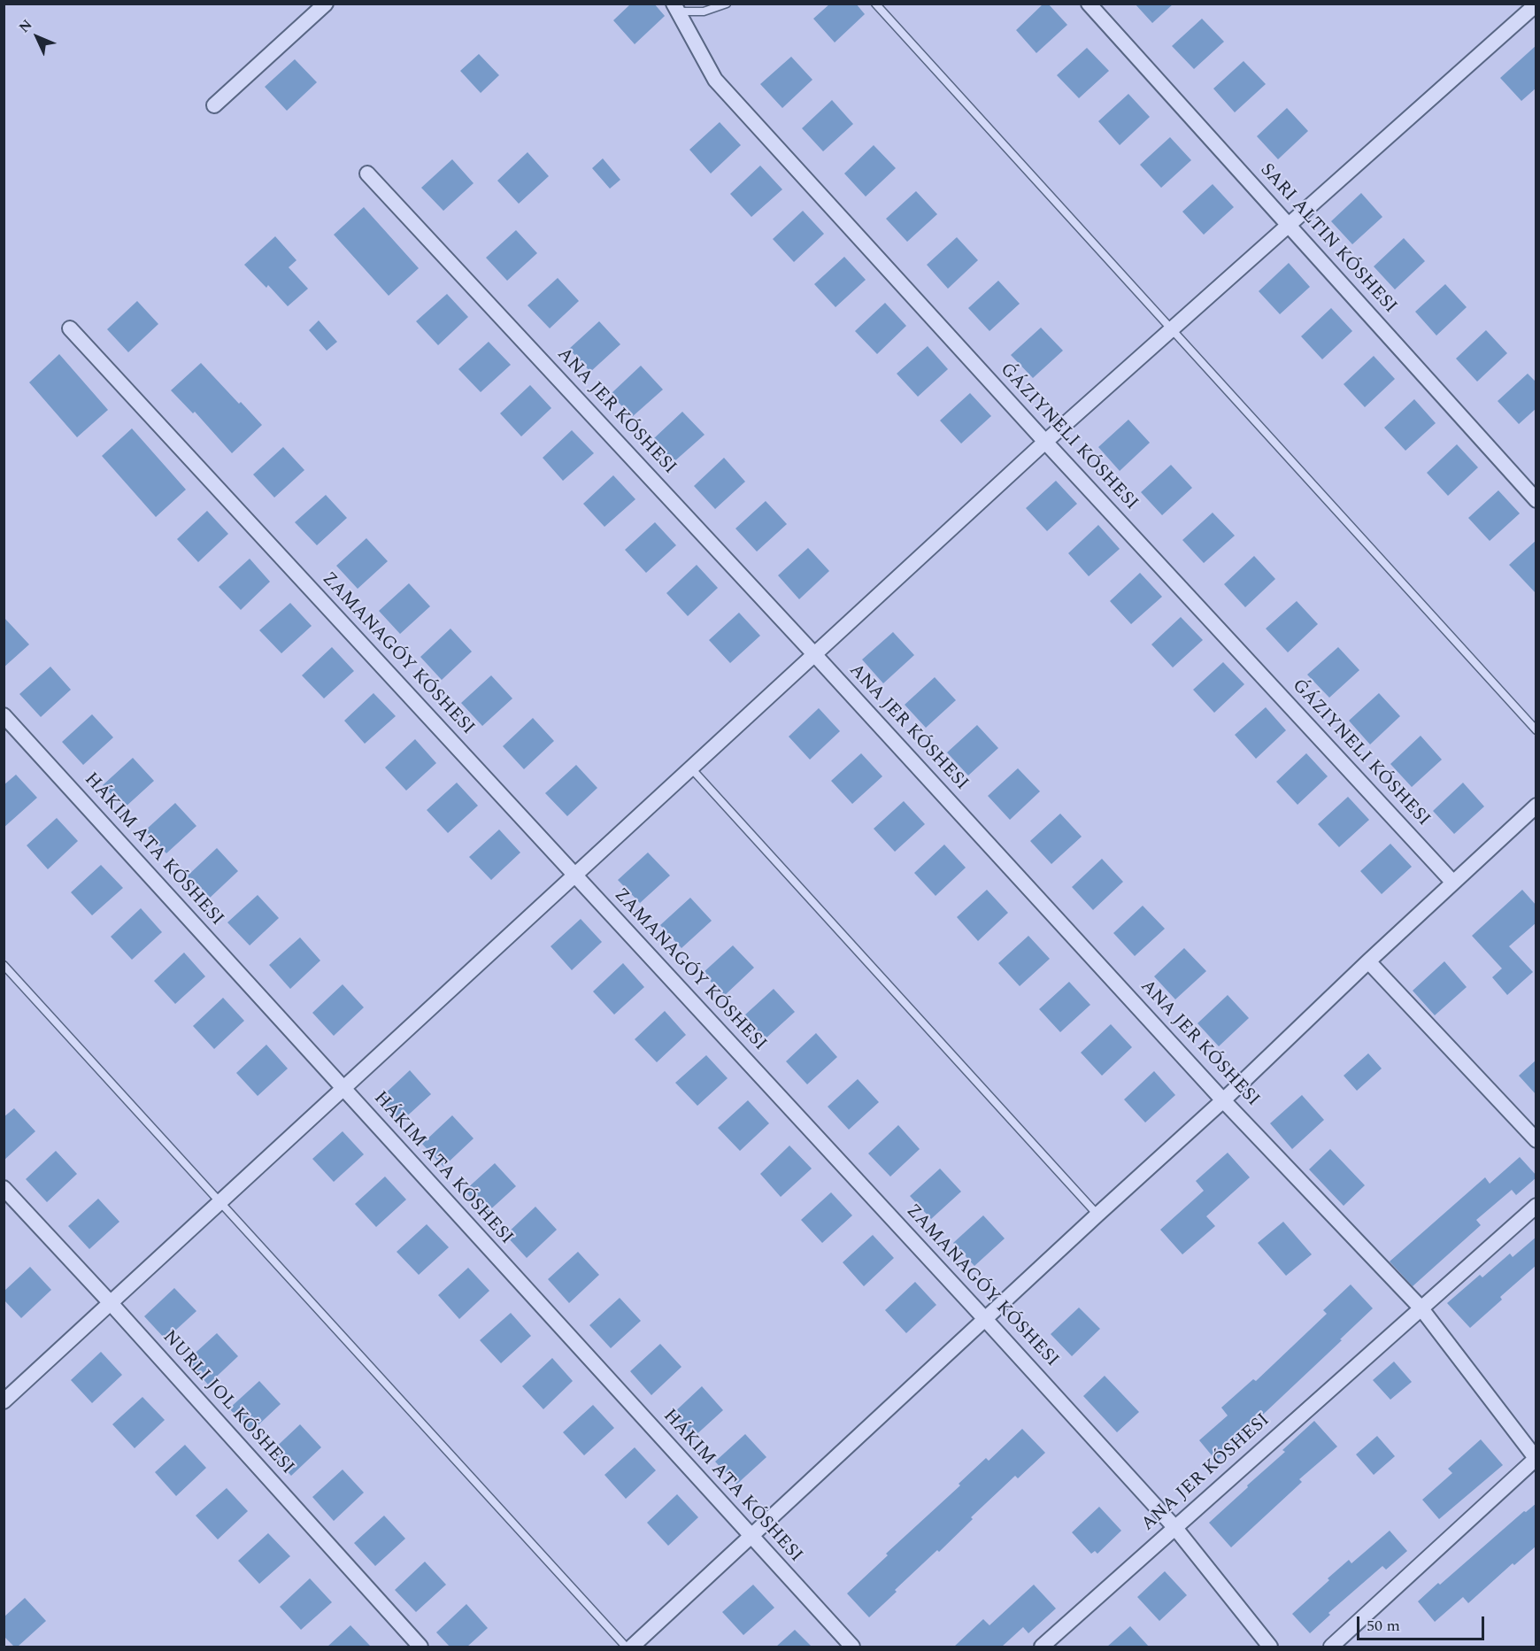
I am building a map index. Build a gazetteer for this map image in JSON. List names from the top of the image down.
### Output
{
  "streets": {
    "street": [
      "ANA JER KÓSHESI",
      "ǴÁZIYNELI KÓSHESI",
      "ZAMANAGÓY KÓSHESI",
      "HÁKIM ATA KÓSHESI"
    ]
  },
  "crossings": [
    ["ANA JER KÓSHESI", "ZAMANAGÓY KÓSHESI"]
  ],
  "scale_bar": "50 m",
  "north": "top left"
}
